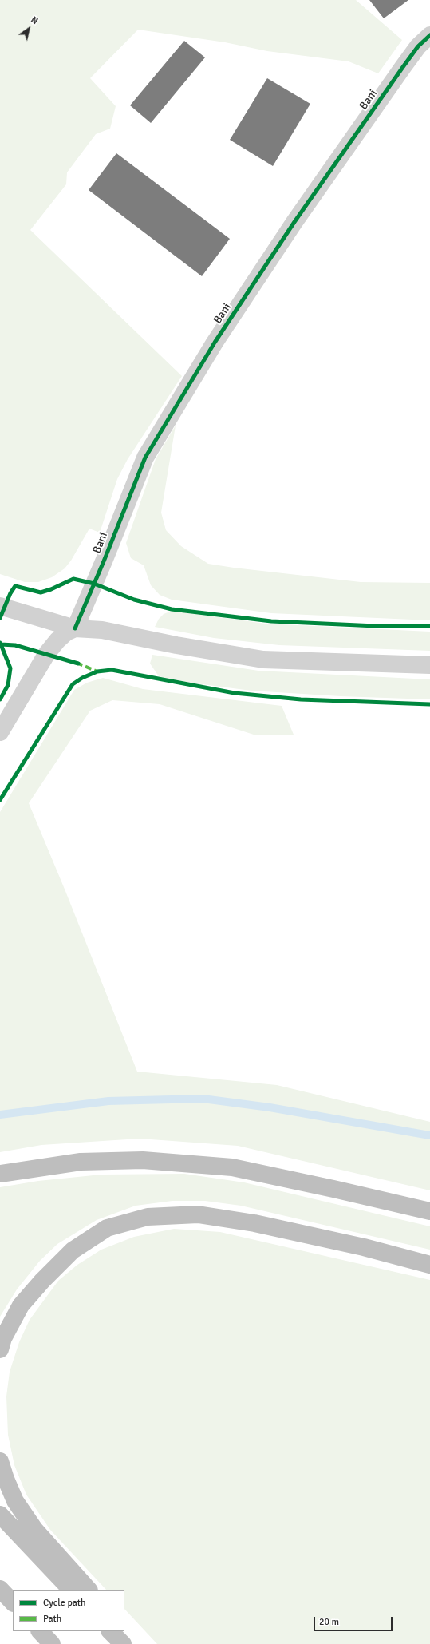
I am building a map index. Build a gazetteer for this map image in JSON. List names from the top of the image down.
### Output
{
  "streets": {
    "street": ["Bani"]
  },
  "legend": ["Cycle path", "Path"],
  "scale_bar": "20 m",
  "north": "top right"
}
